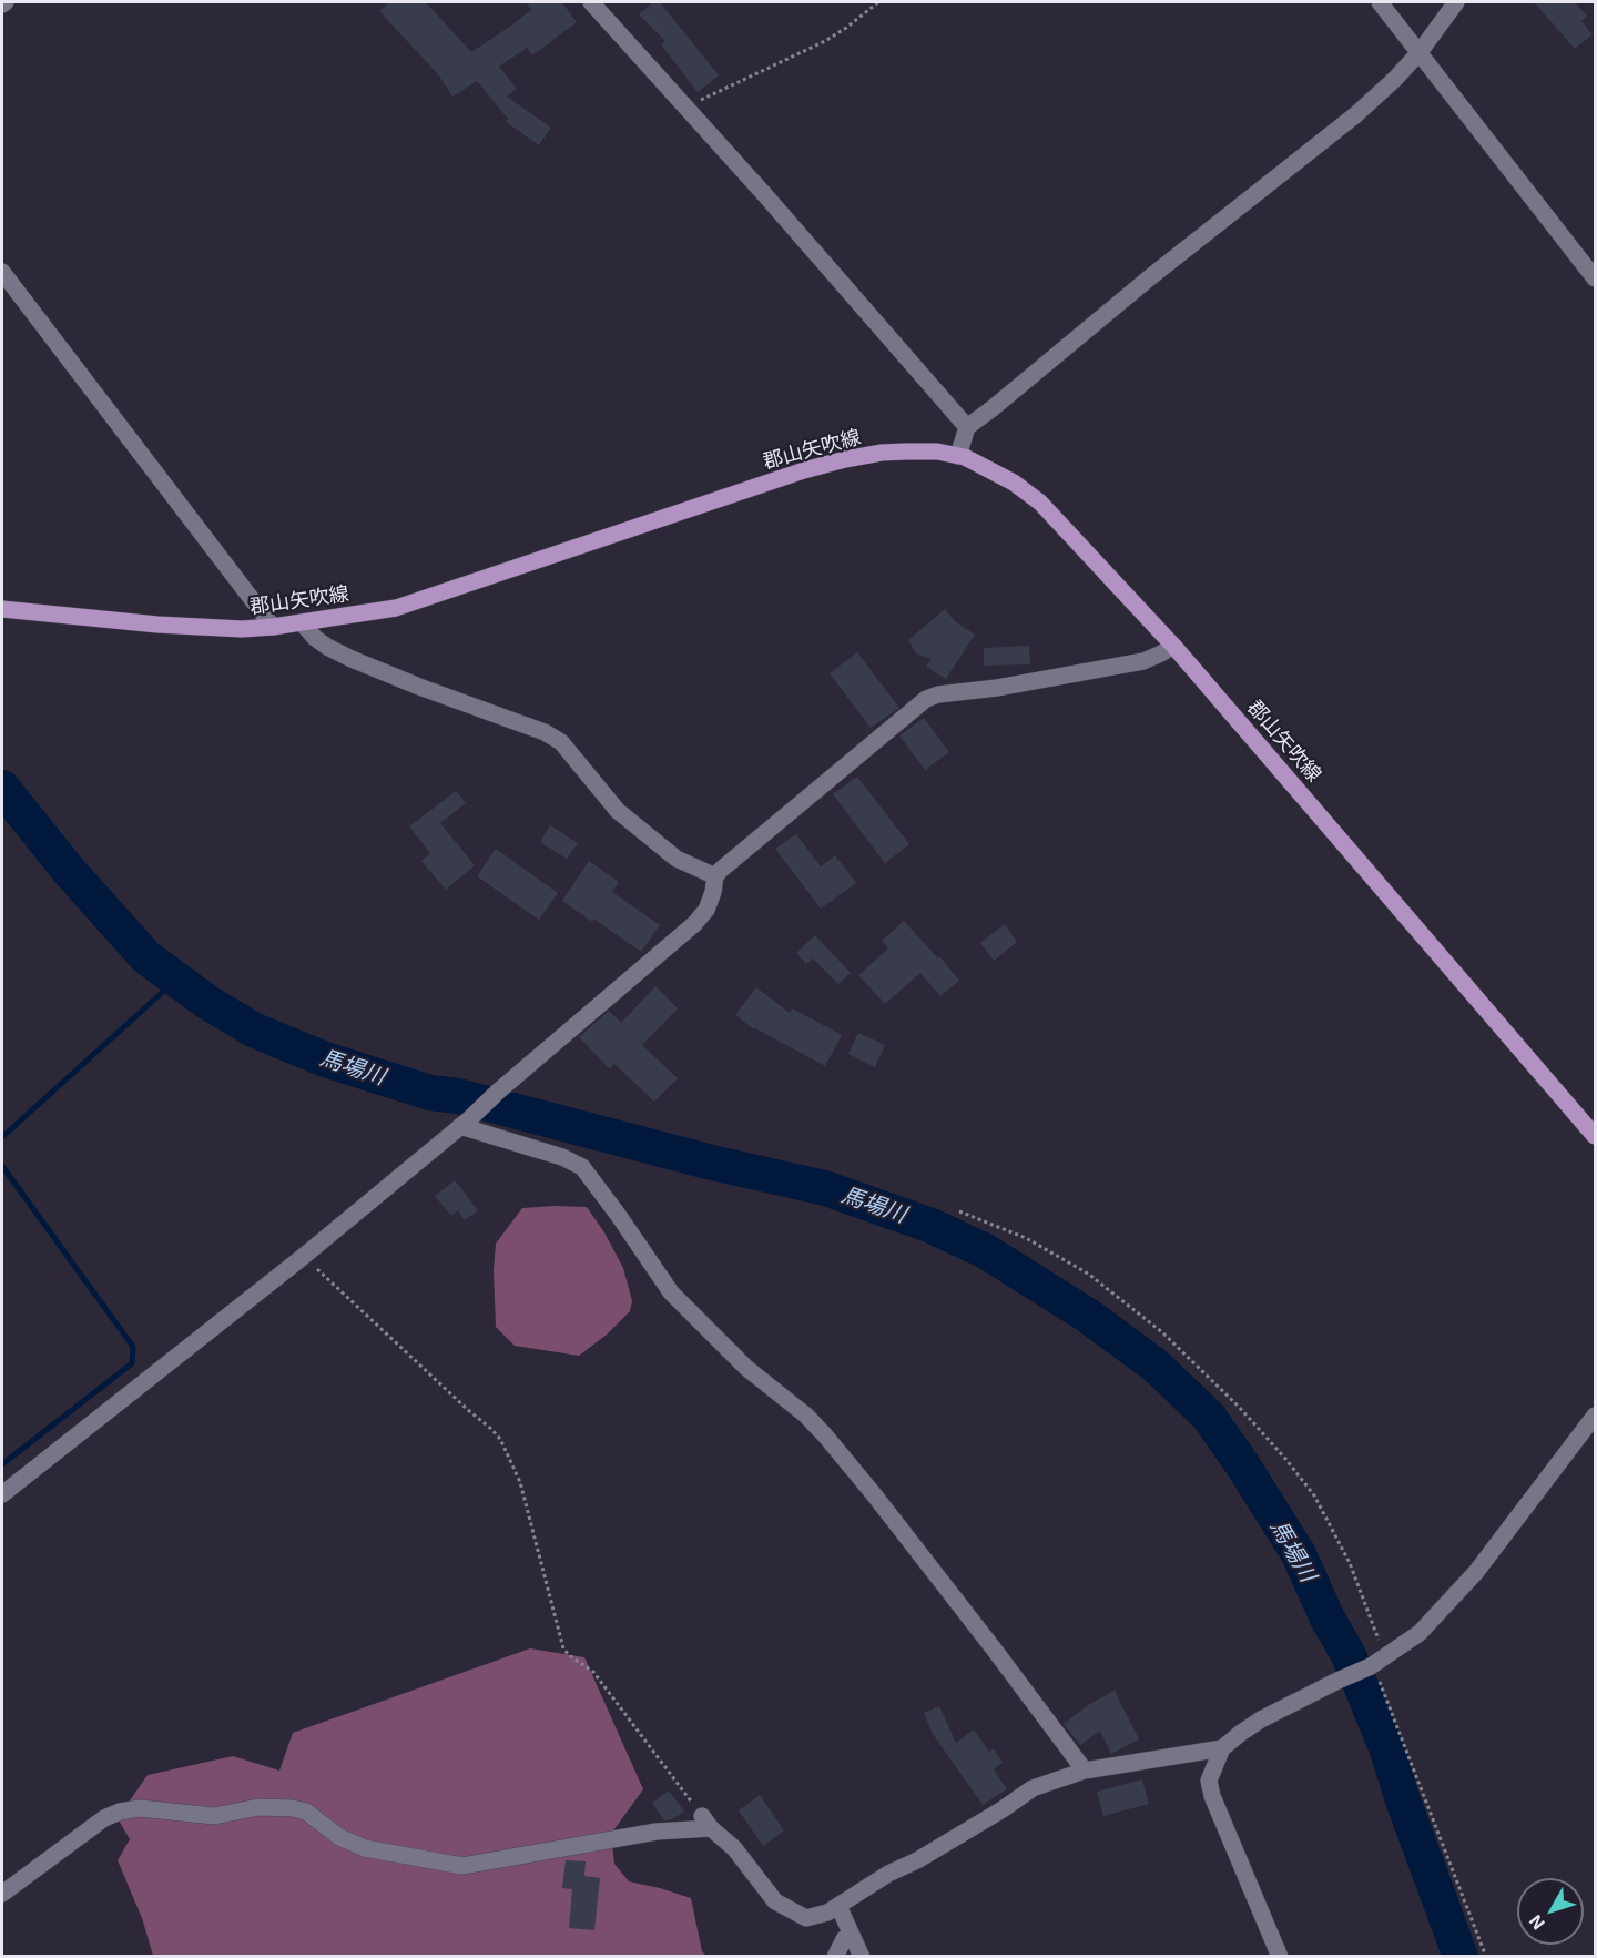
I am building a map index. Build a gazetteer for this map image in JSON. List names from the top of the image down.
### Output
{
  "streets": {
    "main road": ["郡山矢吹線"]
  },
  "water": ["馬場川"],
  "north": "bottom left"
}
